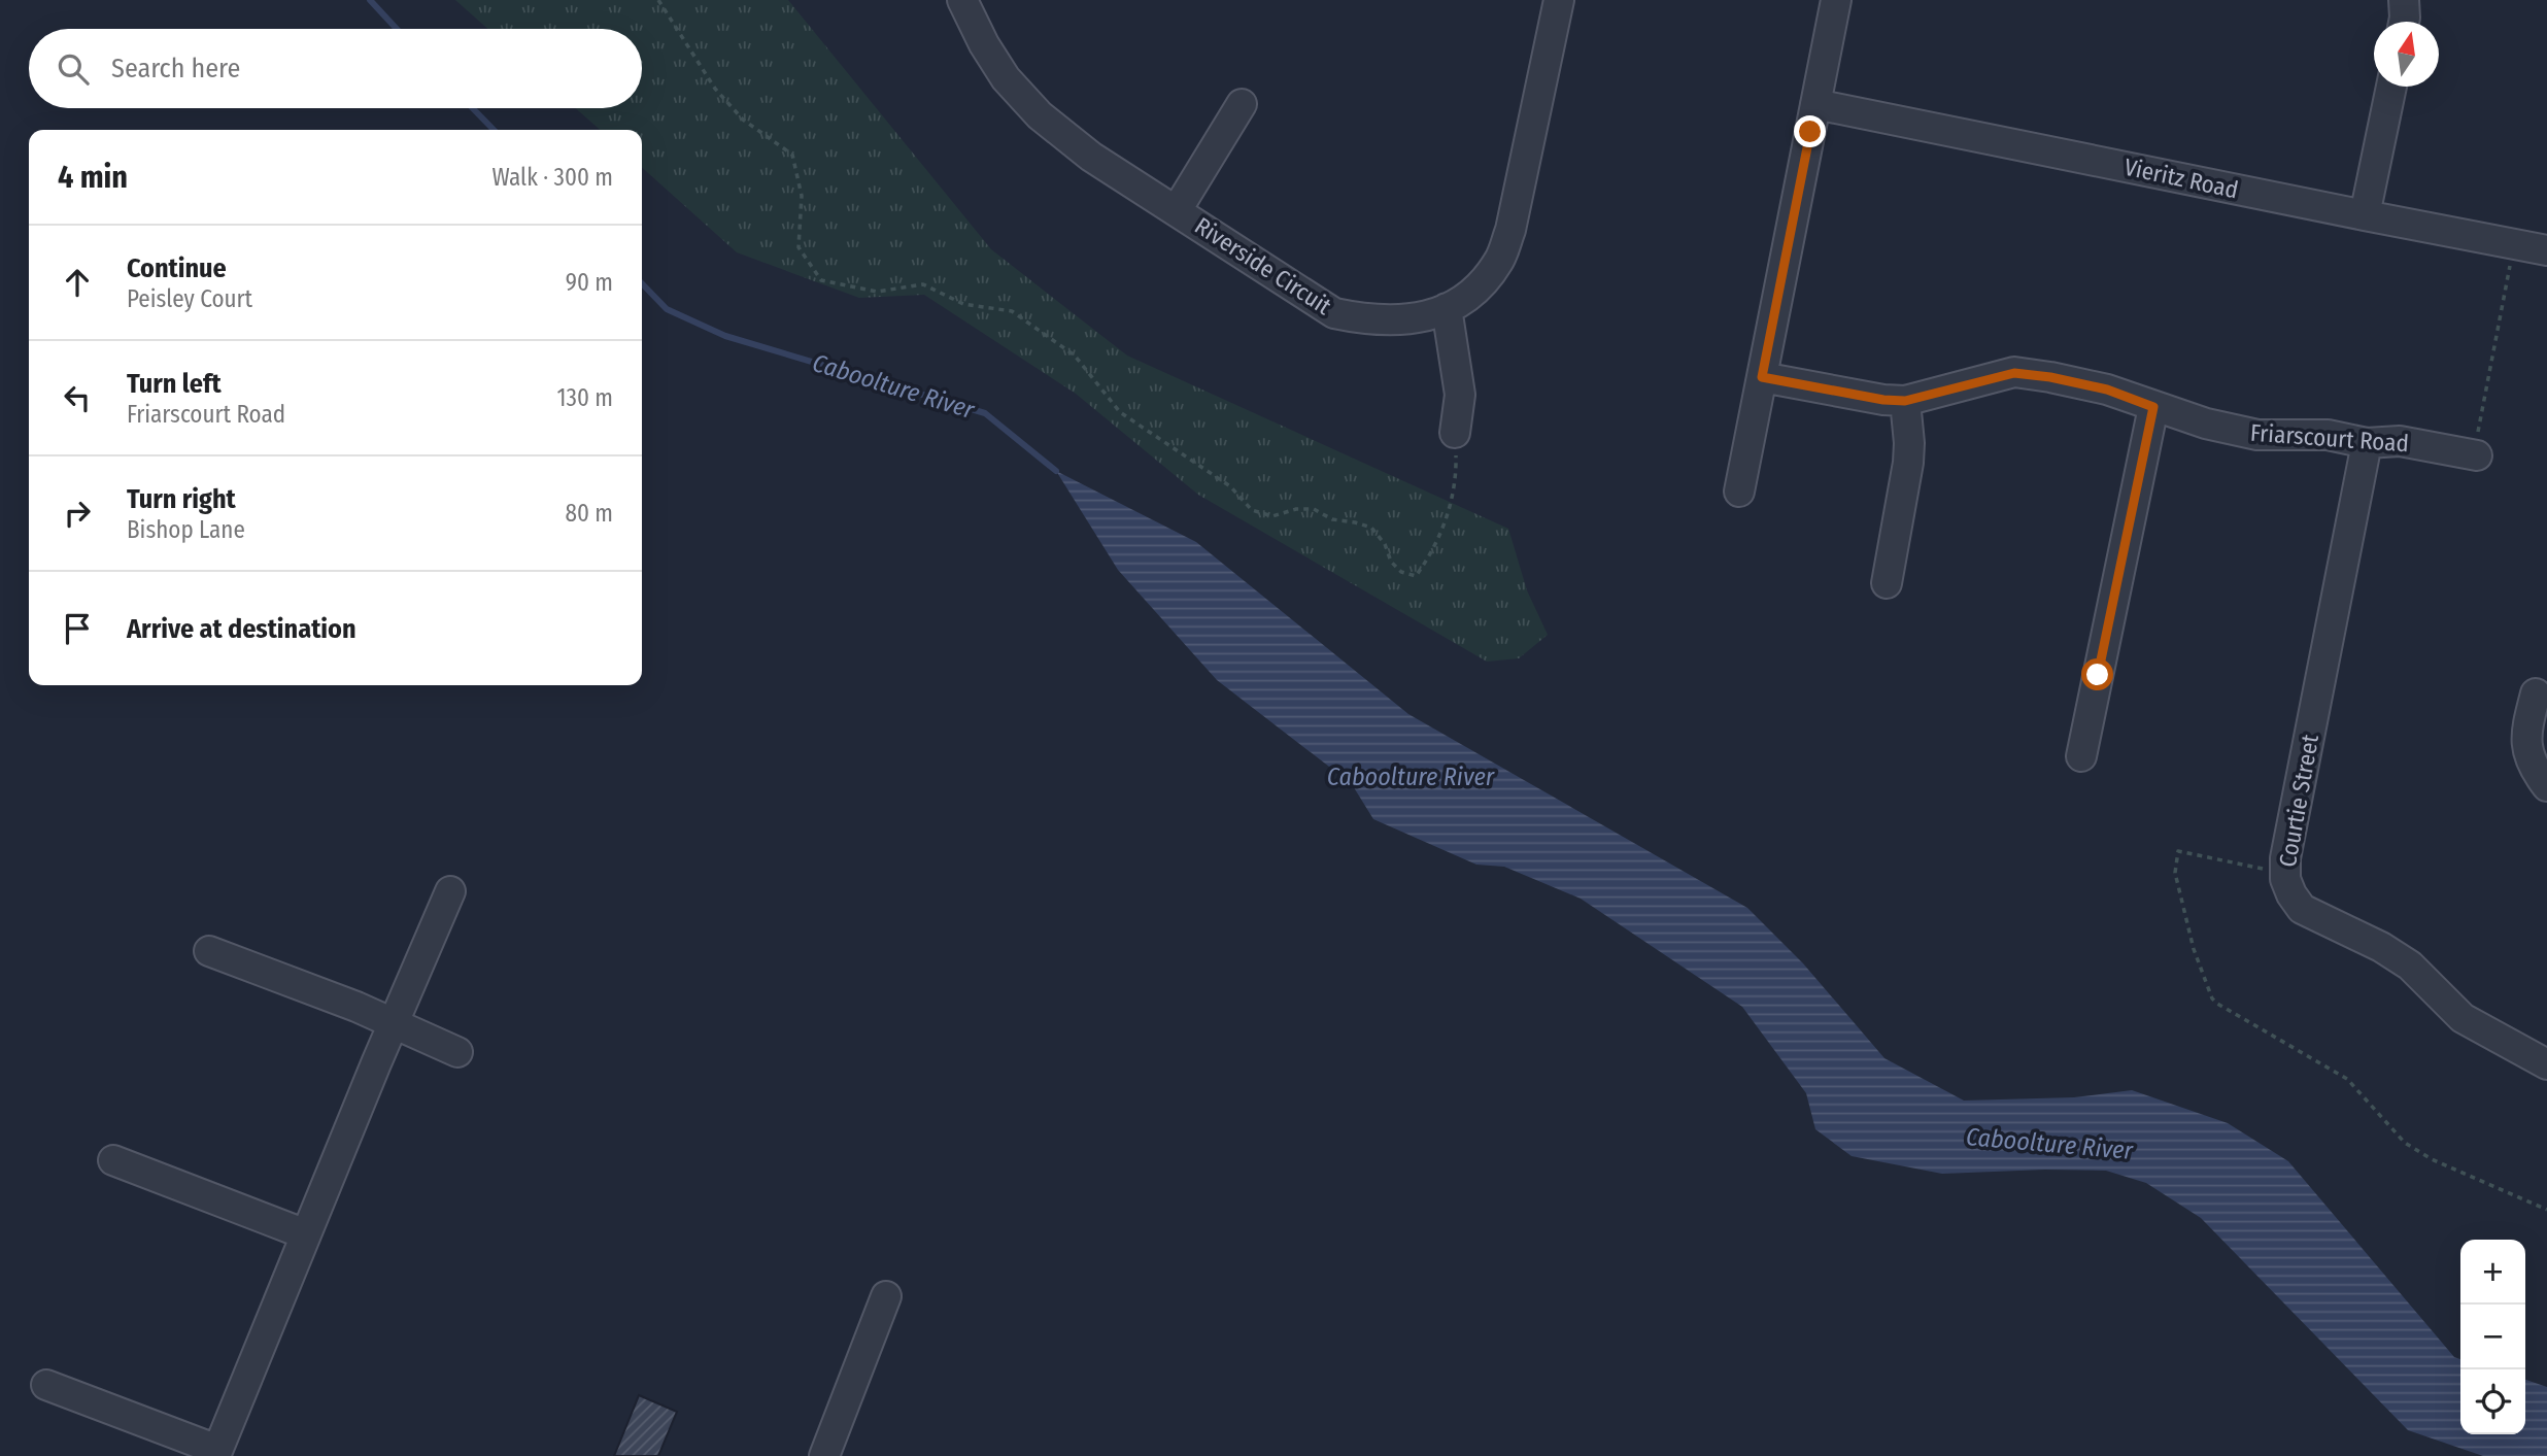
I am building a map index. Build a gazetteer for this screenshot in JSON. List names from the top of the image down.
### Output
{
  "streets": {
    "street": [
      "Vieritz Road",
      "Riverside Circuit",
      "Friarscourt Road",
      "Courtie Street"
    ]
  },
  "crossings": [
    ["Friarscourt Road", "Courtie Street"]
  ],
  "water": ["Caboolture River"],
  "north": "top",
  "page": {
    "search": "Search here",
    "heading": ["4 min", "Walk · 300 m"],
    "list": [
      ["Continue", "Peisley Court", "90 m"],
      ["Turn left", "Friarscourt Road", "130 m"],
      ["Turn right", "Bishop Lane", "80 m"],
      "Arrive at destination"
    ],
    "map_buttons": ["+", "−"]
  }
}
